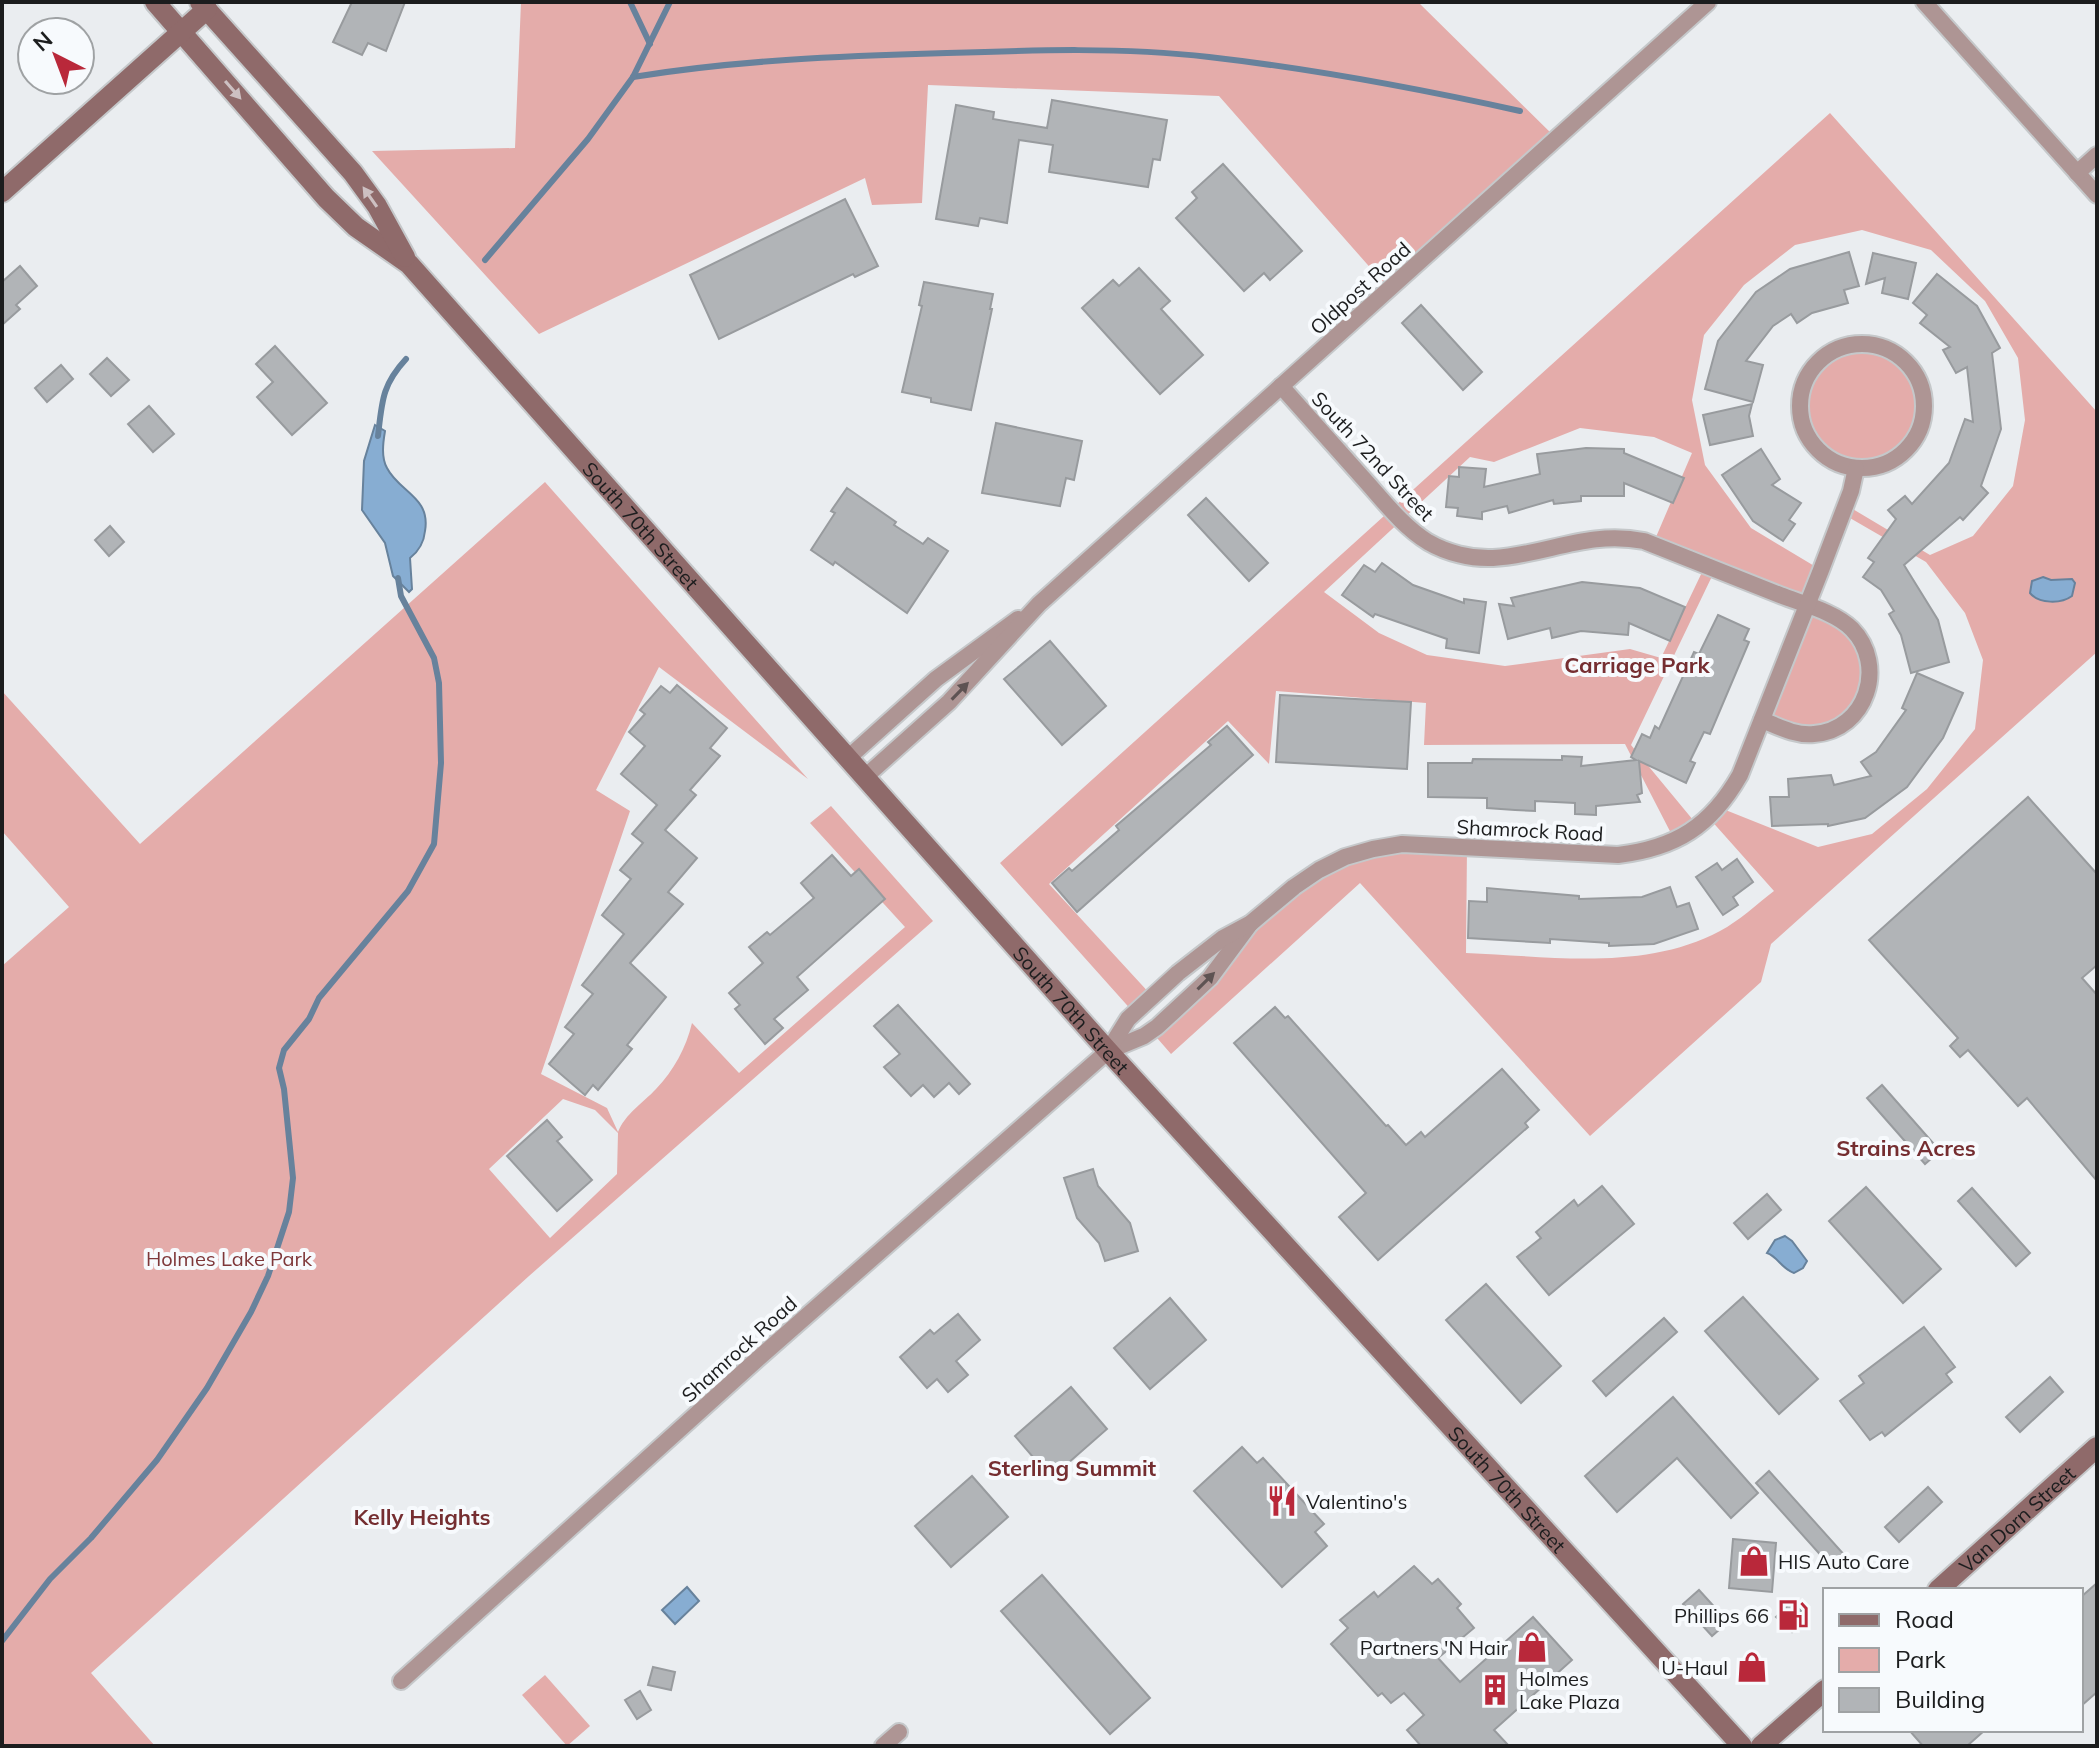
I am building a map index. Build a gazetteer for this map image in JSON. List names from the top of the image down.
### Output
{
  "streets": {
    "main road": ["South 70th Street", "Van Dorn Street"],
    "street": ["Oldpost Road", "South 72nd Street", "Shamrock Road"]
  },
  "crossings": [
    ["Oldpost Road", "South 72nd Street"],
    ["Oldpost Road", "South 70th Street"],
    ["South 72nd Street", "Shamrock Road"],
    ["South 70th Street", "Shamrock Road"]
  ],
  "districts": [
    "Carriage Park",
    "Strains Acres",
    "Sterling Summit",
    "Kelly Heights"
  ],
  "parks": ["Holmes Lake Park"],
  "places": {
    "restaurant": ["Valentino's"],
    "shop": ["HIS Auto Care", "Partners 'N Hair", "U-Haul"],
    "fuel station": ["Phillips 66"],
    "building": ["Holmes Lake Plaza"]
  },
  "legend": ["Road", "Park", "Building"],
  "north": "top left"
}
